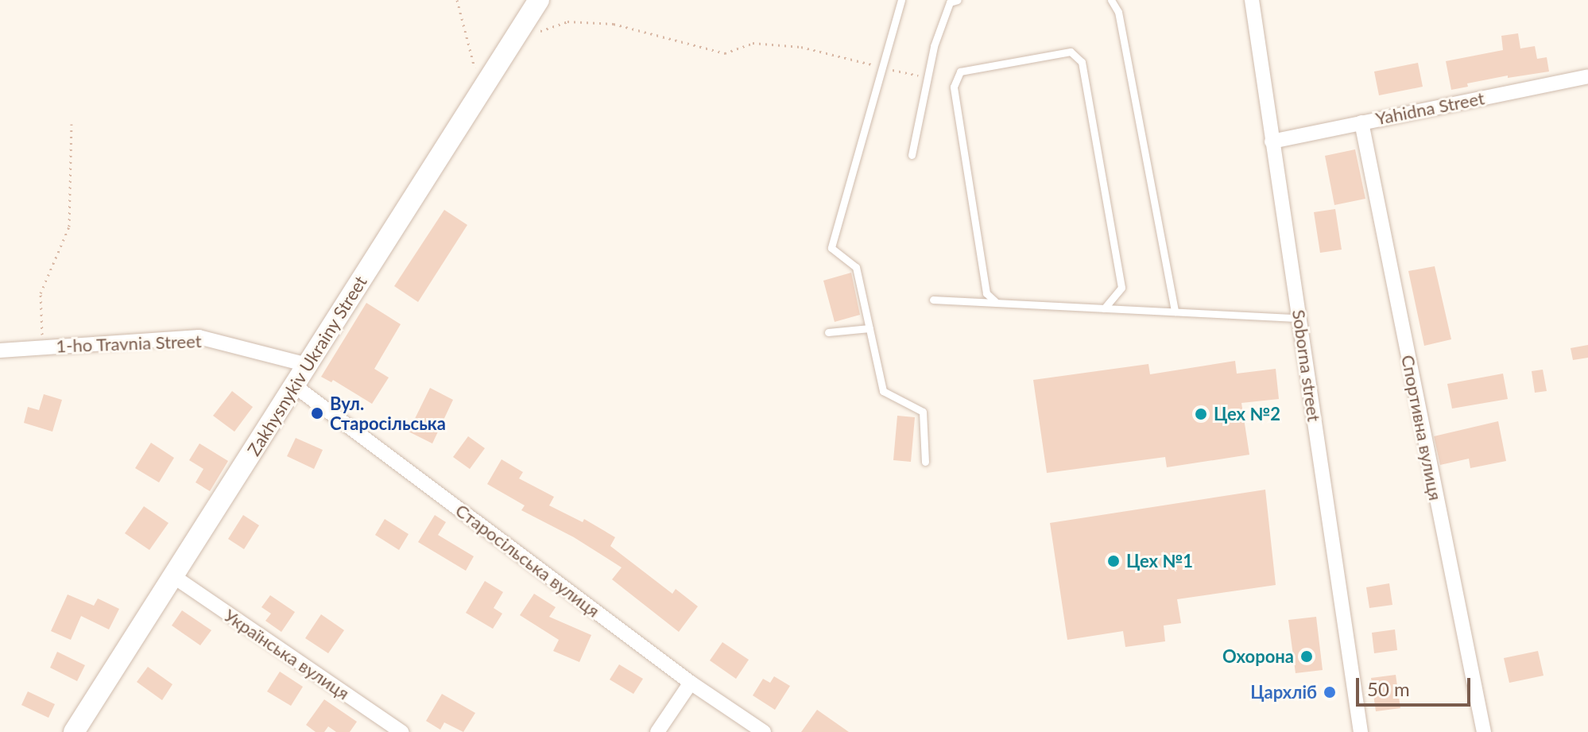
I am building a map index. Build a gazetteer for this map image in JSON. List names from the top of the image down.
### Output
{
  "streets": {
    "street": [
      "Yahidna Street",
      "1-ho Travnia Street",
      "Zakhysnykiv Ukrainy Street",
      "Soborna street",
      "Спортивна вулиця",
      "Старосільська вулиця",
      "Українська вулиця"
    ]
  },
  "crossings": [
    ["Yahidna Street", "Soborna street"],
    ["Yahidna Street", "Спортивна вулиця"],
    ["1-ho Travnia Street", "Zakhysnykiv Ukrainy Street"],
    ["Zakhysnykiv Ukrainy Street", "Старосільська вулиця"],
    ["Zakhysnykiv Ukrainy Street", "Українська вулиця"]
  ],
  "places": [
    "Вул. Старосільська",
    "Цех №2",
    "Цех №1",
    "Охорона",
    "Цархліб"
  ],
  "scale_bar": "50 m"
}
